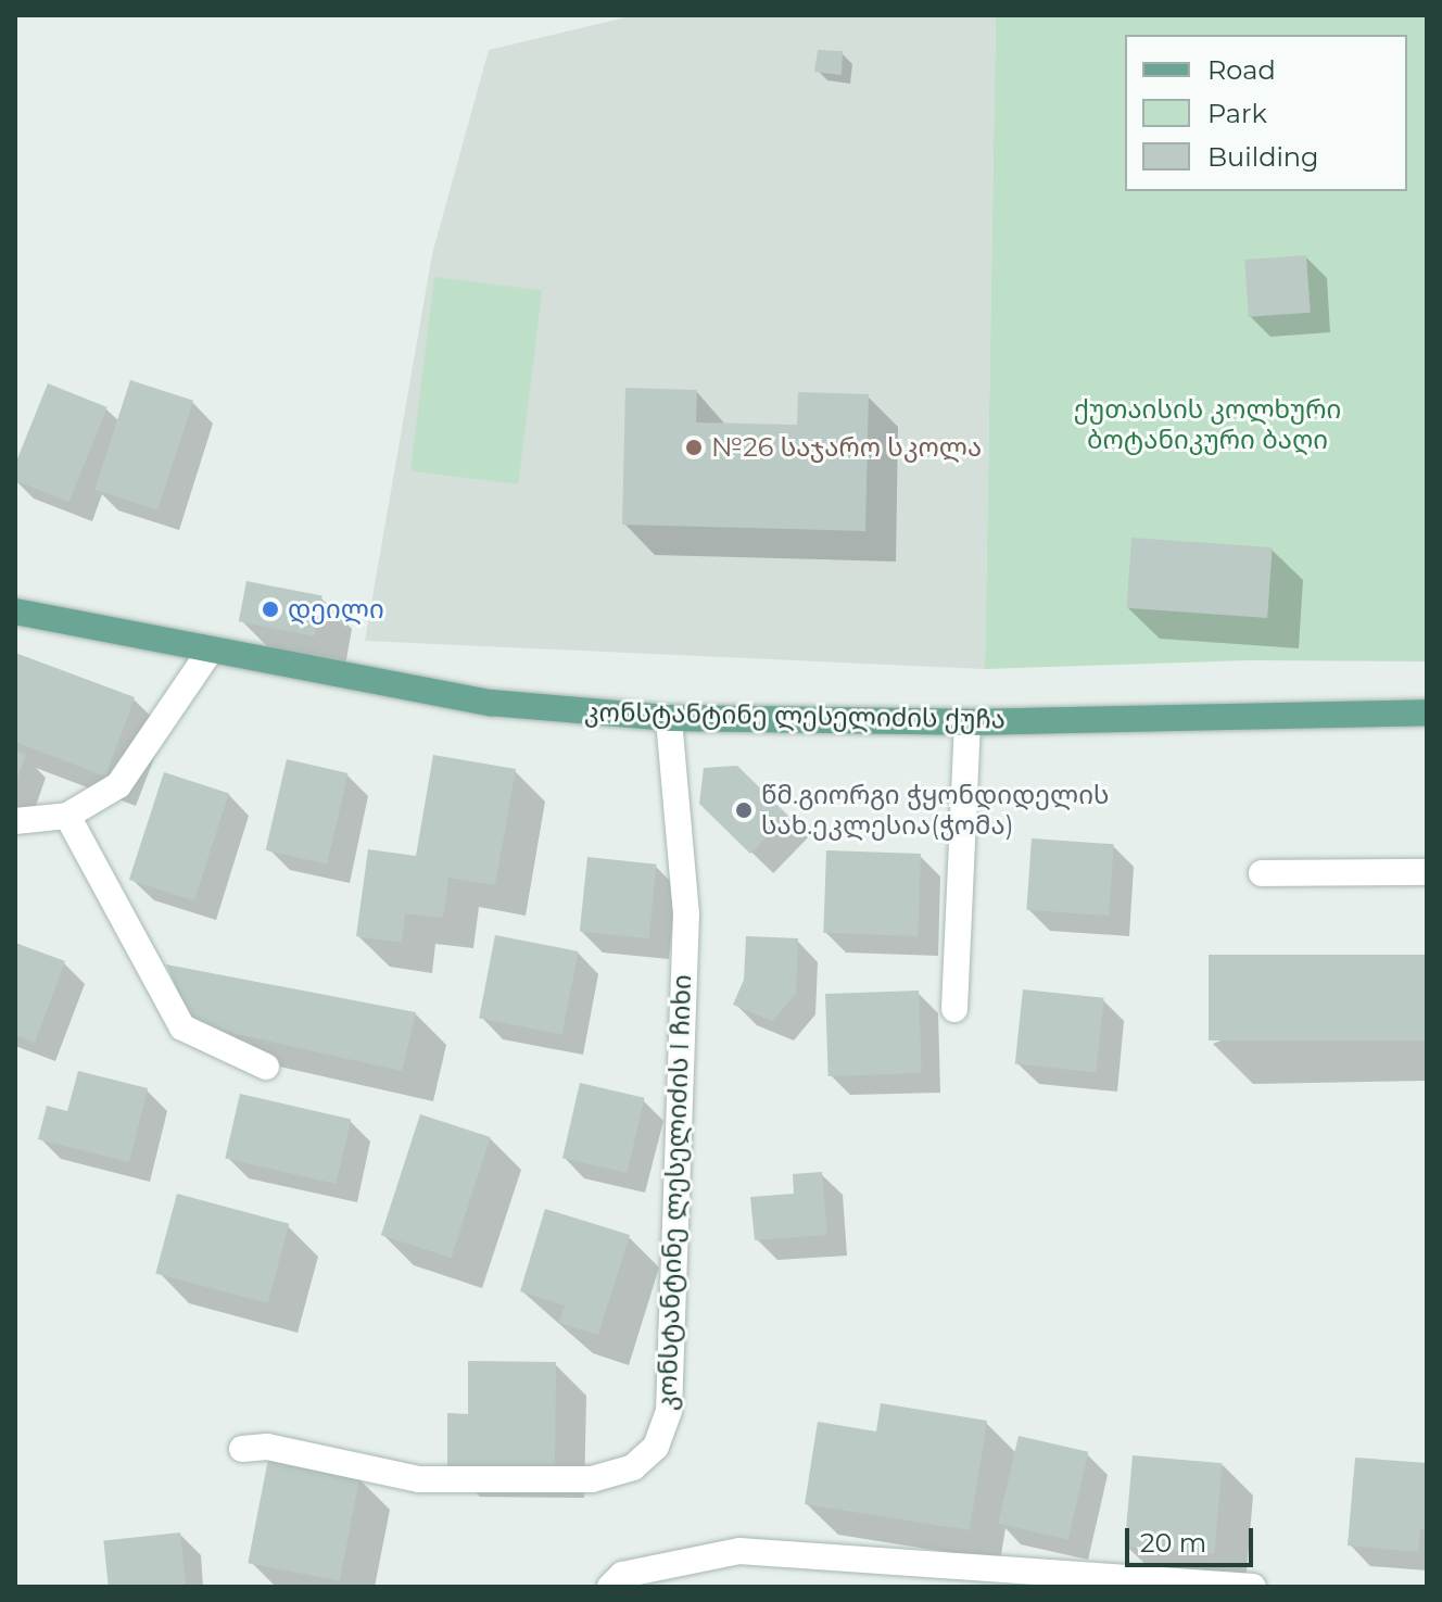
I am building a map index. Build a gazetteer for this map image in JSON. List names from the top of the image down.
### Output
{
  "streets": {
    "main road": ["კონსტანტინე ლესელიძის ქუჩა"],
    "street": ["კონსტანტინე ლესელიძის I ჩიხი"]
  },
  "crossings": [
    ["კონსტანტინე ლესელიძის ქუჩა", "კონსტანტინე ლესელიძის I ჩიხი"]
  ],
  "parks": ["ქუთაისის კოლხური ბოტანიკური ბაღი"],
  "places": ["№26 საჯარო სკოლა", "დეილი", "წმ.გიორგი ჭყონდიდელის სახ.ეკლესია(ჭომა)"],
  "legend": ["Road", "Park", "Building"],
  "scale_bar": "20 m"
}
